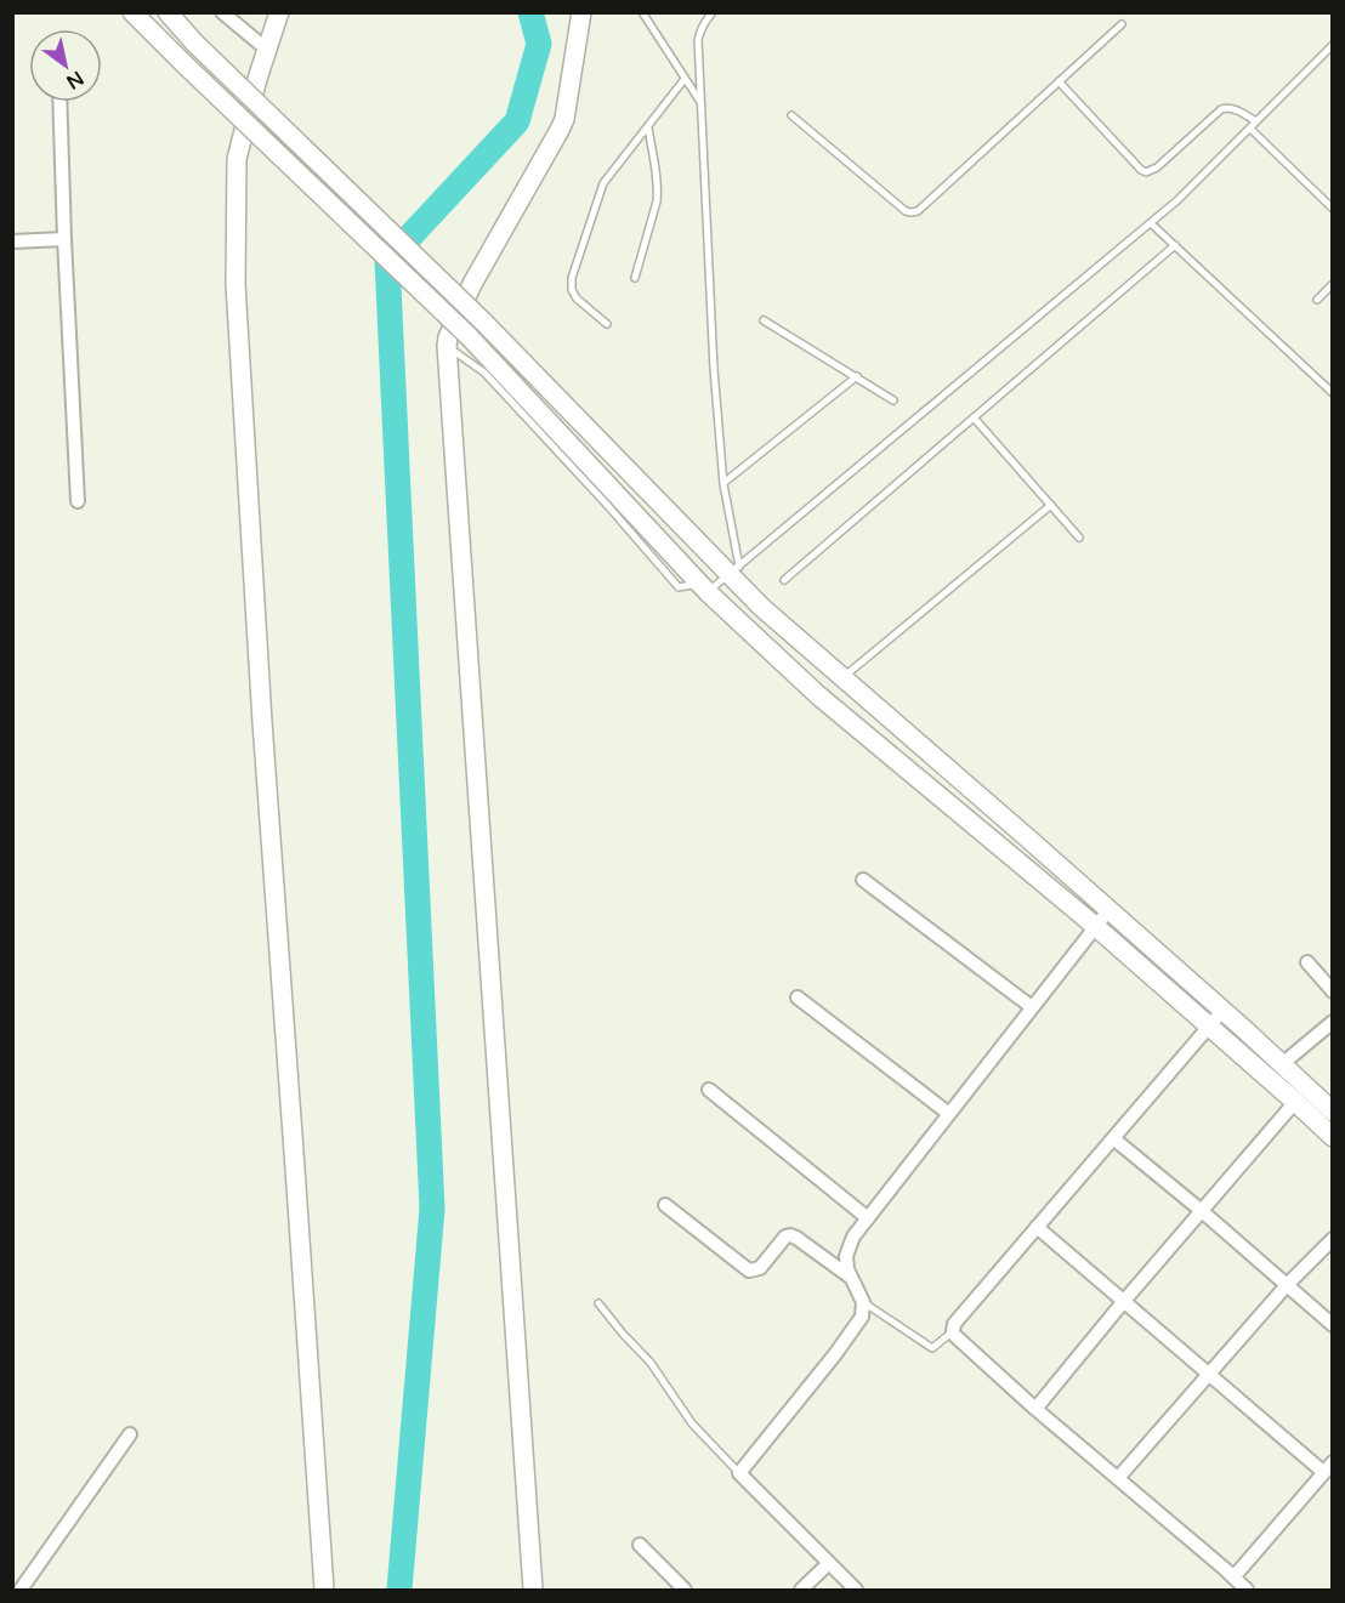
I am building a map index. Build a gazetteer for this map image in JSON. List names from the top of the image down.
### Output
{
  "north": "bottom right"
}
